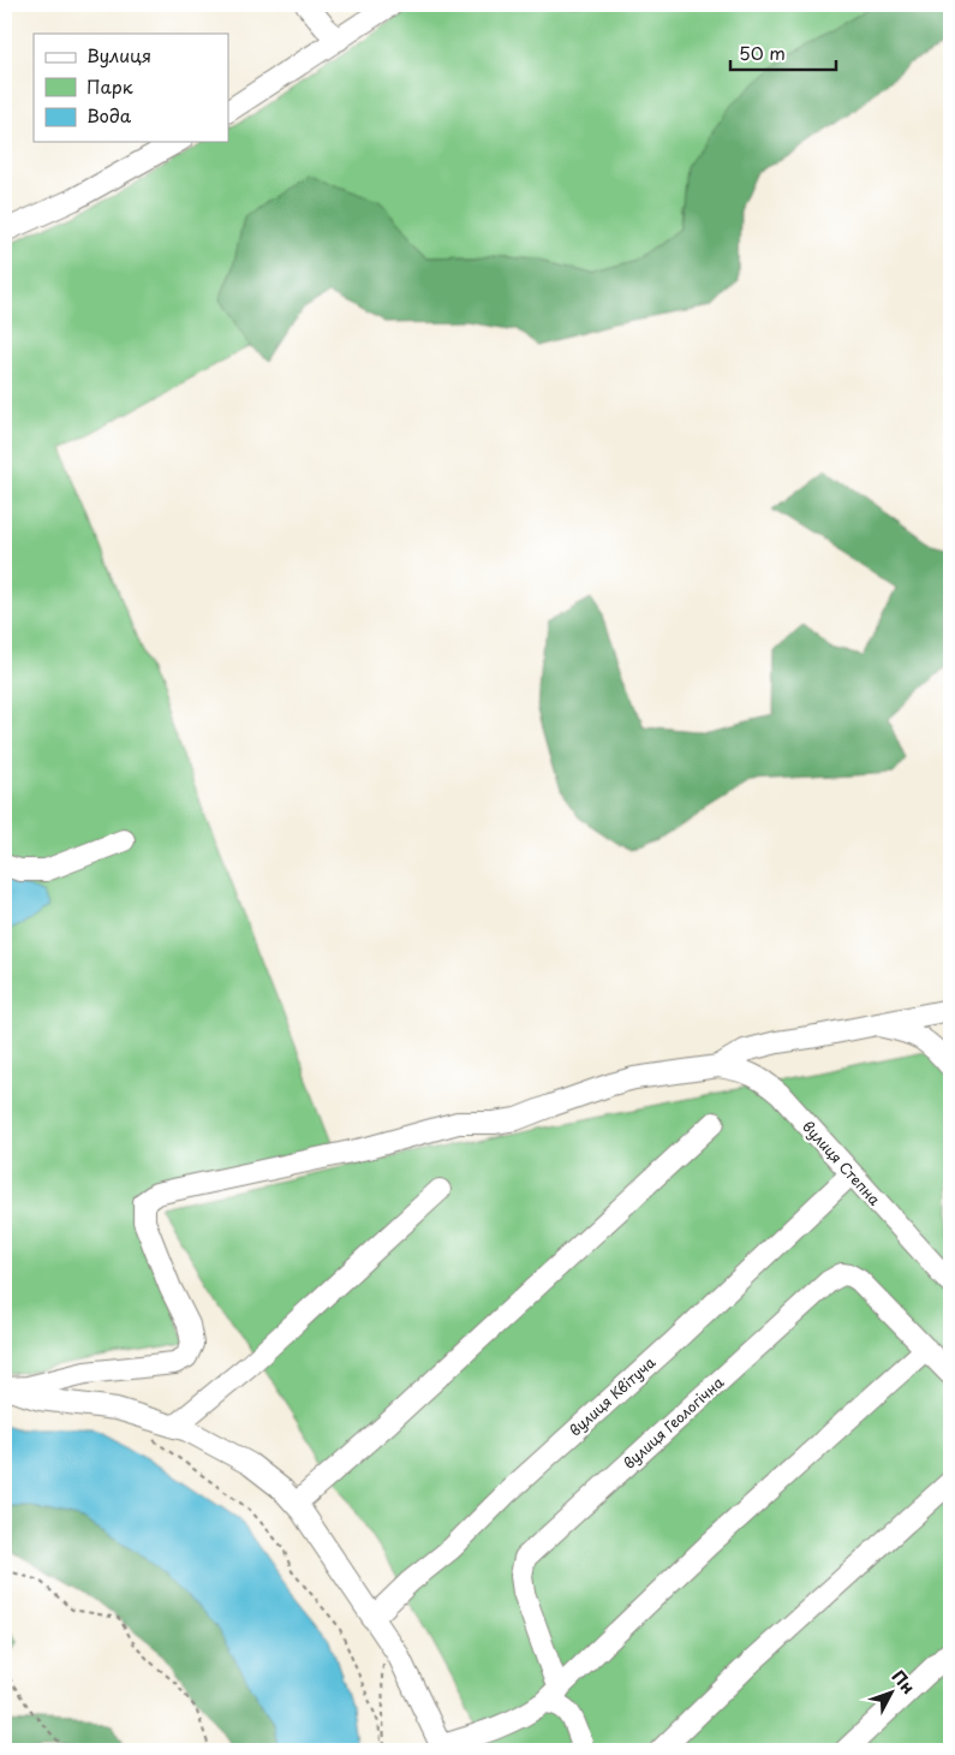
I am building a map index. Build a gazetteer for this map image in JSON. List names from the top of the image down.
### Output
{
  "streets": {
    "street": ["вулиця Степна", "вулиця Квітуча", "вулиця Геологічна"]
  },
  "crossings": [
    ["вулиця Степна", "вулиця Квітуча"]
  ],
  "legend": ["Вулиця", "Парк", "Вода"],
  "scale_bar": "50 m",
  "north": "top right"
}
